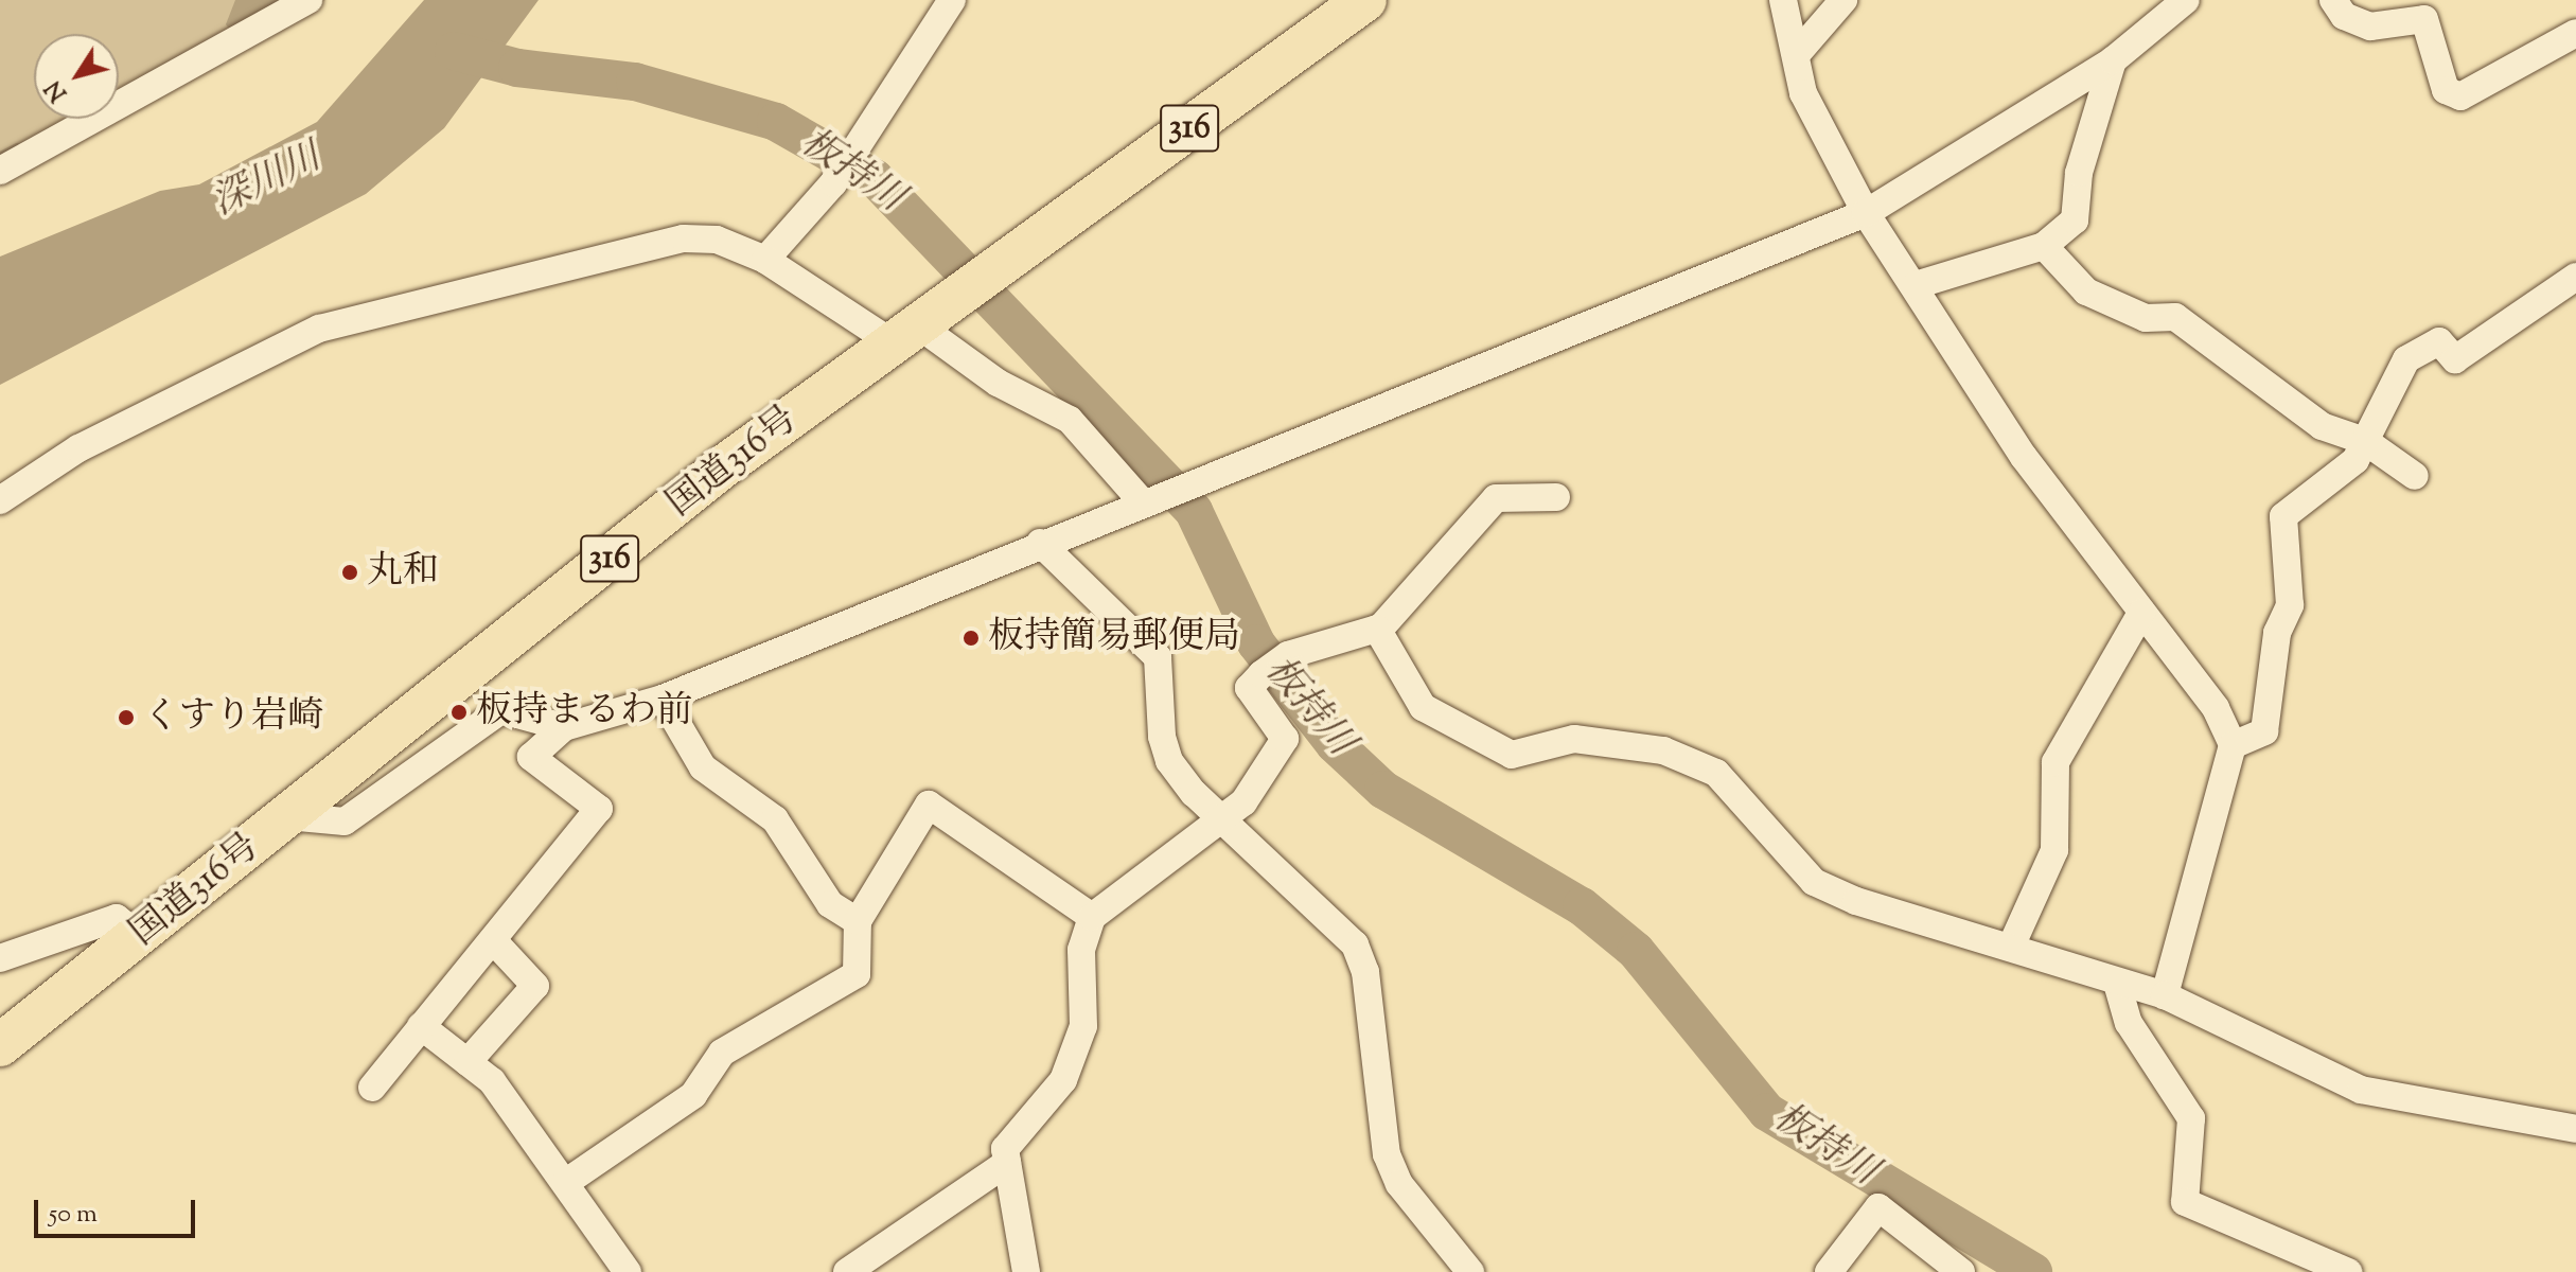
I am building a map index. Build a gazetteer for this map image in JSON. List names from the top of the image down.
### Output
{
  "streets": {
    "highway": ["316", "国道316号"]
  },
  "water": ["板持川", "深川川"],
  "places": [
    "丸和",
    "板持簡易郵便局",
    "板持まるわ前",
    "くすり岩崎"
  ],
  "scale_bar": "50 m",
  "north": "bottom left"
}
